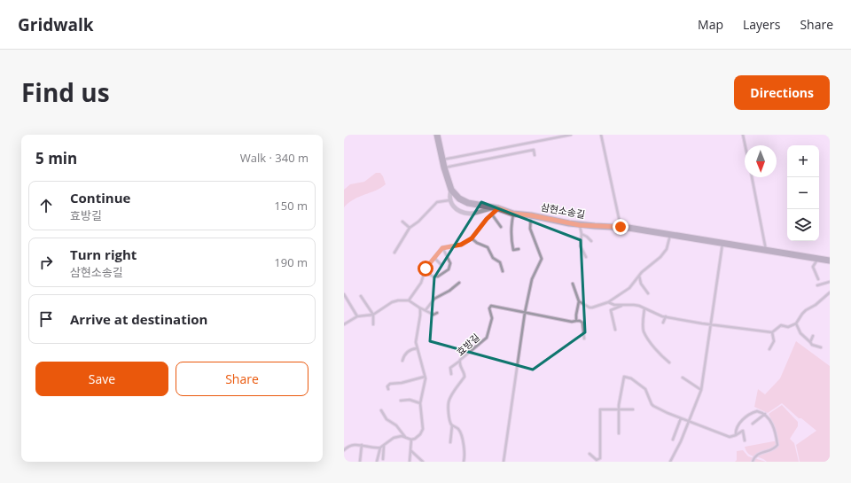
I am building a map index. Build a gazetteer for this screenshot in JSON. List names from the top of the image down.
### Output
{
  "streets": {
    "street": ["삼현소송길"],
    "lane": ["효방길"]
  },
  "north": "bottom",
  "page": {
    "header": "Gridwalk",
    "nav": ["Map", "Layers", "Share"],
    "title": "Find us",
    "buttons": [
      "Directions",
      ["Save", "Share"]
    ],
    "heading": ["5 min", "Walk · 340 m"],
    "map_buttons": ["+", "−"],
    "list": [
      ["Continue", "효방길", "150 m"],
      ["Turn right", "삼현소송길", "190 m"],
      "Arrive at destination"
    ]
  }
}
